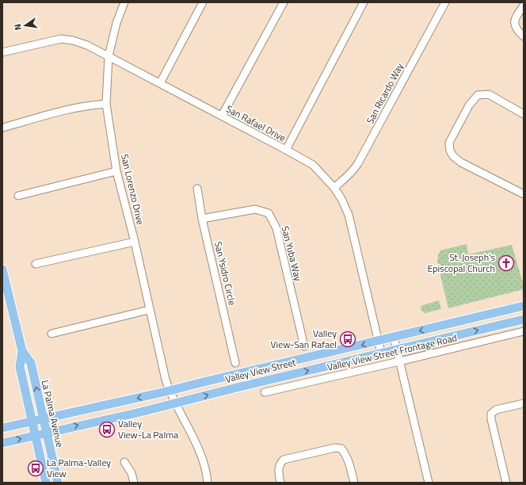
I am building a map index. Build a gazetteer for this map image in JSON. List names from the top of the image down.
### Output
{
  "streets": {
    "main road": ["Valley View Street", "La Palma Avenue"],
    "street": [
      "San Ricardo Way",
      "San Rafael Drive",
      "San Lorenzo Drive",
      "San Yuba Way",
      "San Ysidro Circle",
      "Valley View Street Frontage Road"
    ]
  },
  "crossings": [
    ["San Ricardo Way", "San Rafael Drive"],
    ["San Rafael Drive", "San Lorenzo Drive"],
    ["San Rafael Drive", "Valley View Street"],
    ["San Lorenzo Drive", "Valley View Street"],
    ["San Yuba Way", "San Ysidro Circle"],
    ["Valley View Street", "La Palma Avenue"]
  ],
  "places": {
    "church": ["St. Joseph's Episcopal Church"],
    "bus stop": ["Valley View-San Rafael", "Valley View-La Palma", "La Palma-Valley View"]
  },
  "north": "left"
}
